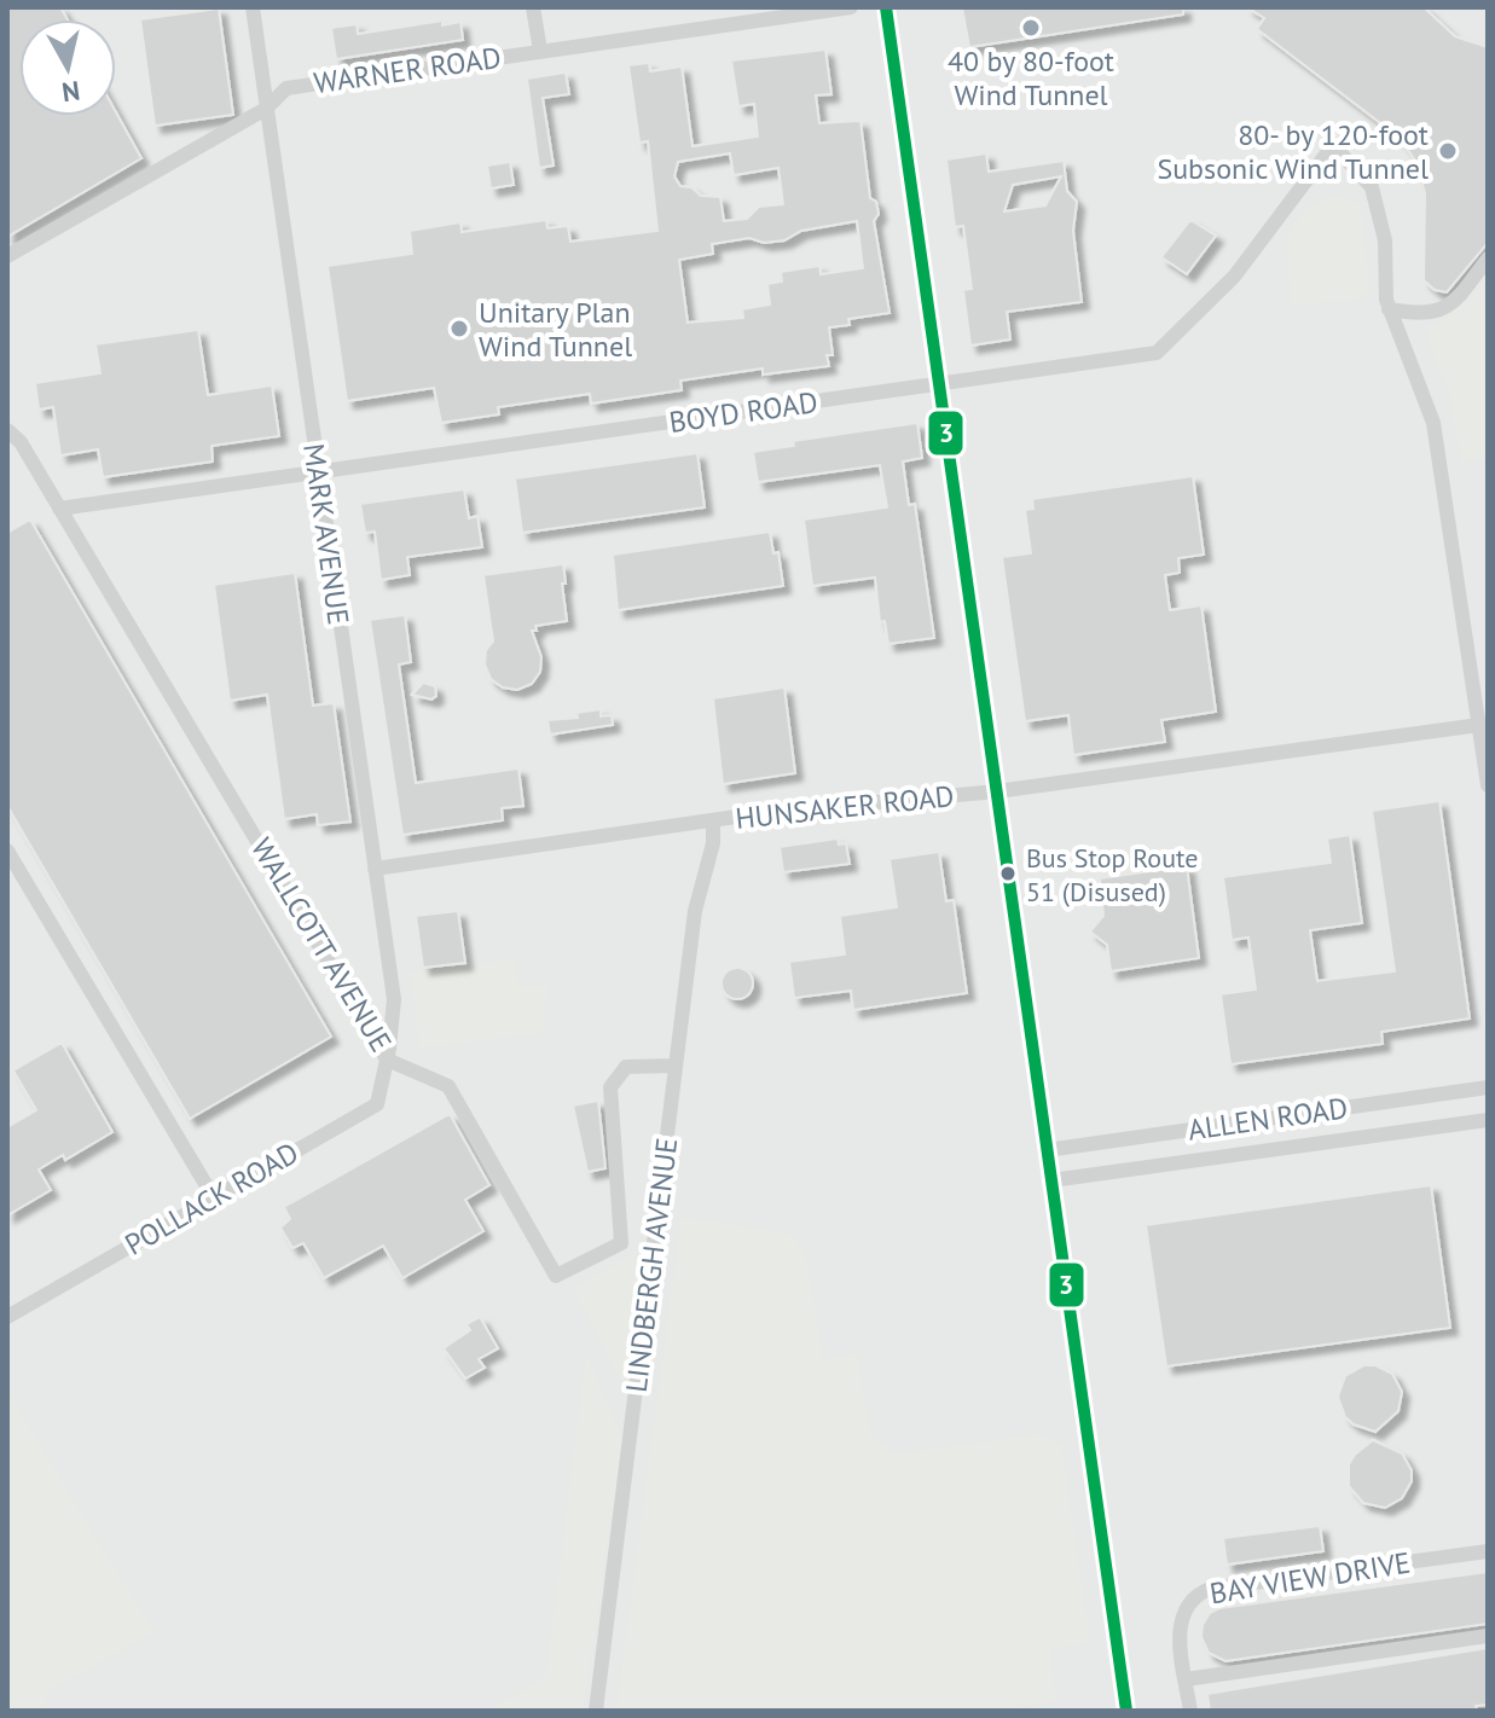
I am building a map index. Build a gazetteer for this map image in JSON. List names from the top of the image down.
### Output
{
  "streets": {
    "street": [
      "WARNER ROAD",
      "BOYD ROAD",
      "MARK AVENUE",
      "HUNSAKER ROAD",
      "WALLCOTT AVENUE",
      "ALLEN ROAD",
      "POLLACK ROAD",
      "LINDBERGH AVENUE",
      "BAY VIEW DRIVE"
    ]
  },
  "crossings": [
    ["WARNER ROAD", "MARK AVENUE"],
    ["BOYD ROAD", "MARK AVENUE"],
    ["BOYD ROAD", "WALLCOTT AVENUE"],
    ["MARK AVENUE", "HUNSAKER ROAD"],
    ["MARK AVENUE", "WALLCOTT AVENUE"],
    ["MARK AVENUE", "POLLACK ROAD"],
    ["HUNSAKER ROAD", "LINDBERGH AVENUE"],
    ["WALLCOTT AVENUE", "POLLACK ROAD"],
    ["WALLCOTT AVENUE", "LINDBERGH AVENUE"]
  ],
  "places": [
    "40 by 80-foot Wind Tunnel",
    "80- by 120-foot Subsonic Wind Tunnel",
    "Unitary Plan Wind Tunnel",
    "Bus Stop Route 51 (Disused)"
  ],
  "lines": ["transit line 3"],
  "north": "bottom"
}
